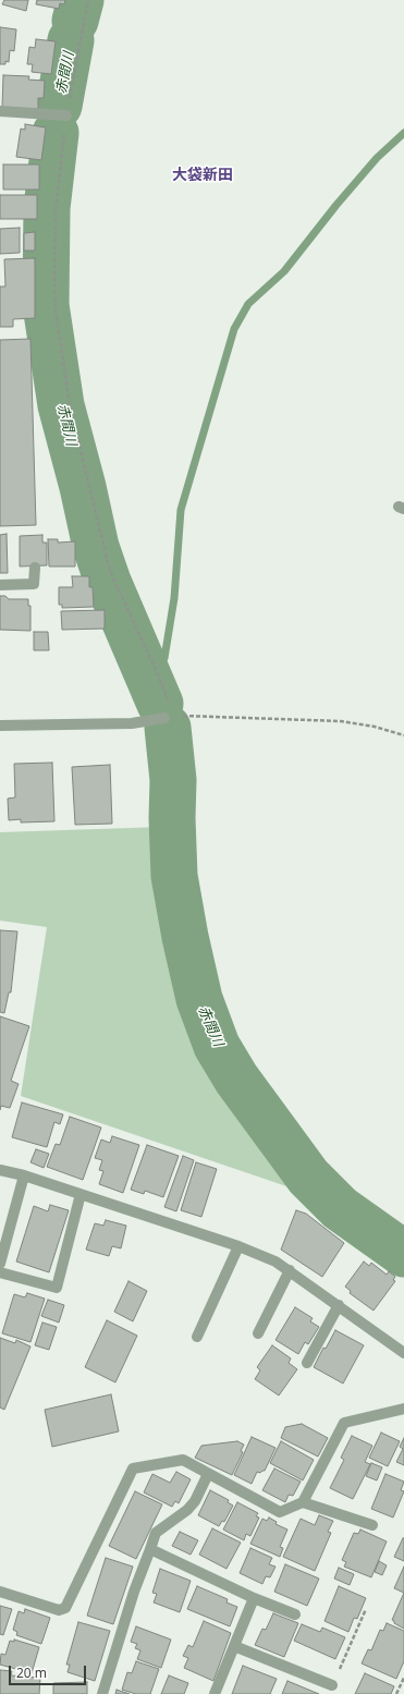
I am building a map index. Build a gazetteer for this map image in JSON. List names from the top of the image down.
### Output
{
  "districts": ["大袋新田"],
  "water": ["赤間川"],
  "scale_bar": "20 m"
}
